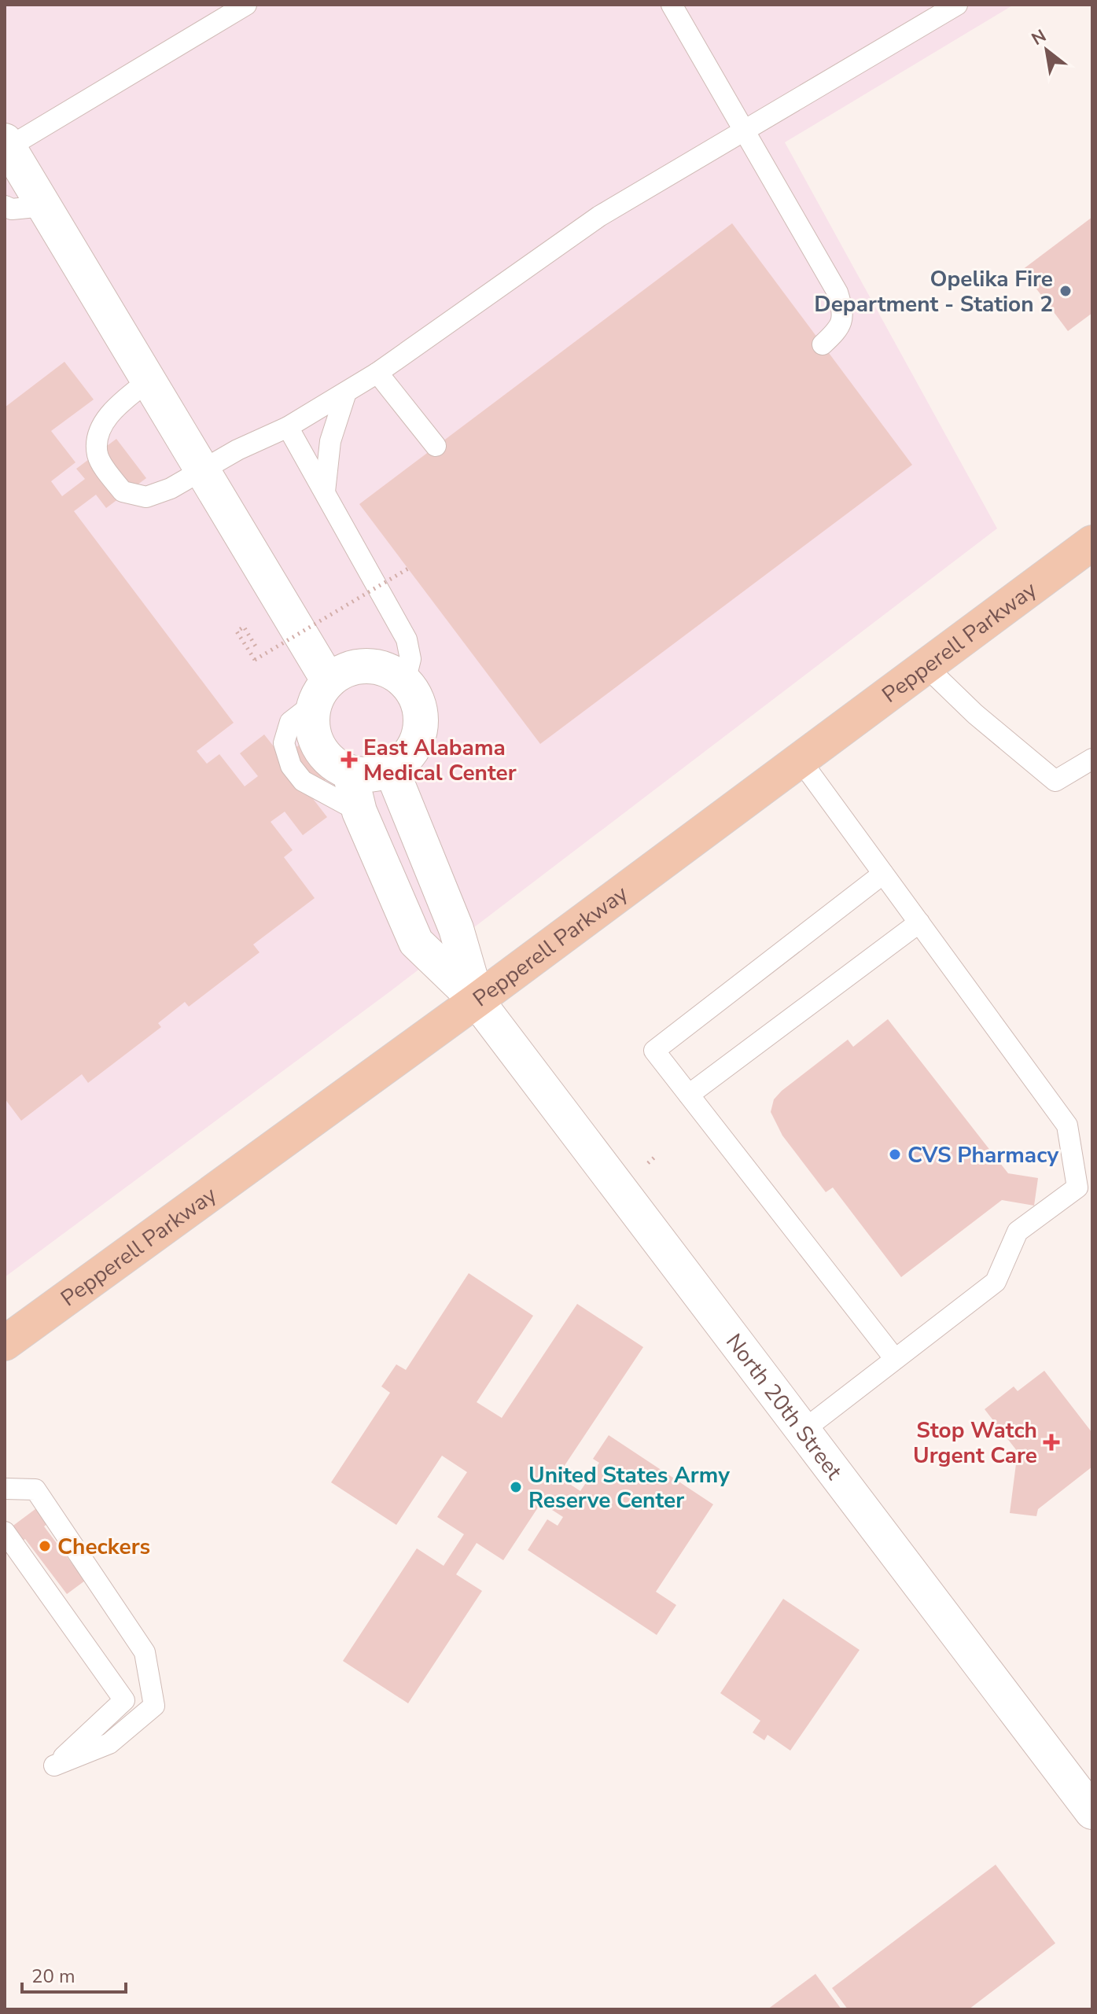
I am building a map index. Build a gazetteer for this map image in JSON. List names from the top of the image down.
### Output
{
  "streets": {
    "main road": ["Pepperell Parkway"],
    "street": ["North 20th Street"]
  },
  "crossings": [
    ["Pepperell Parkway", "North 20th Street"]
  ],
  "places": {
    "other": [
      "Opelika Fire Department - Station 2",
      "CVS Pharmacy",
      "United States Army Reserve Center",
      "Checkers"
    ],
    "health": ["East Alabama Medical Center", "Stop Watch Urgent Care"]
  },
  "scale_bar": "20 m",
  "north": "top left"
}
